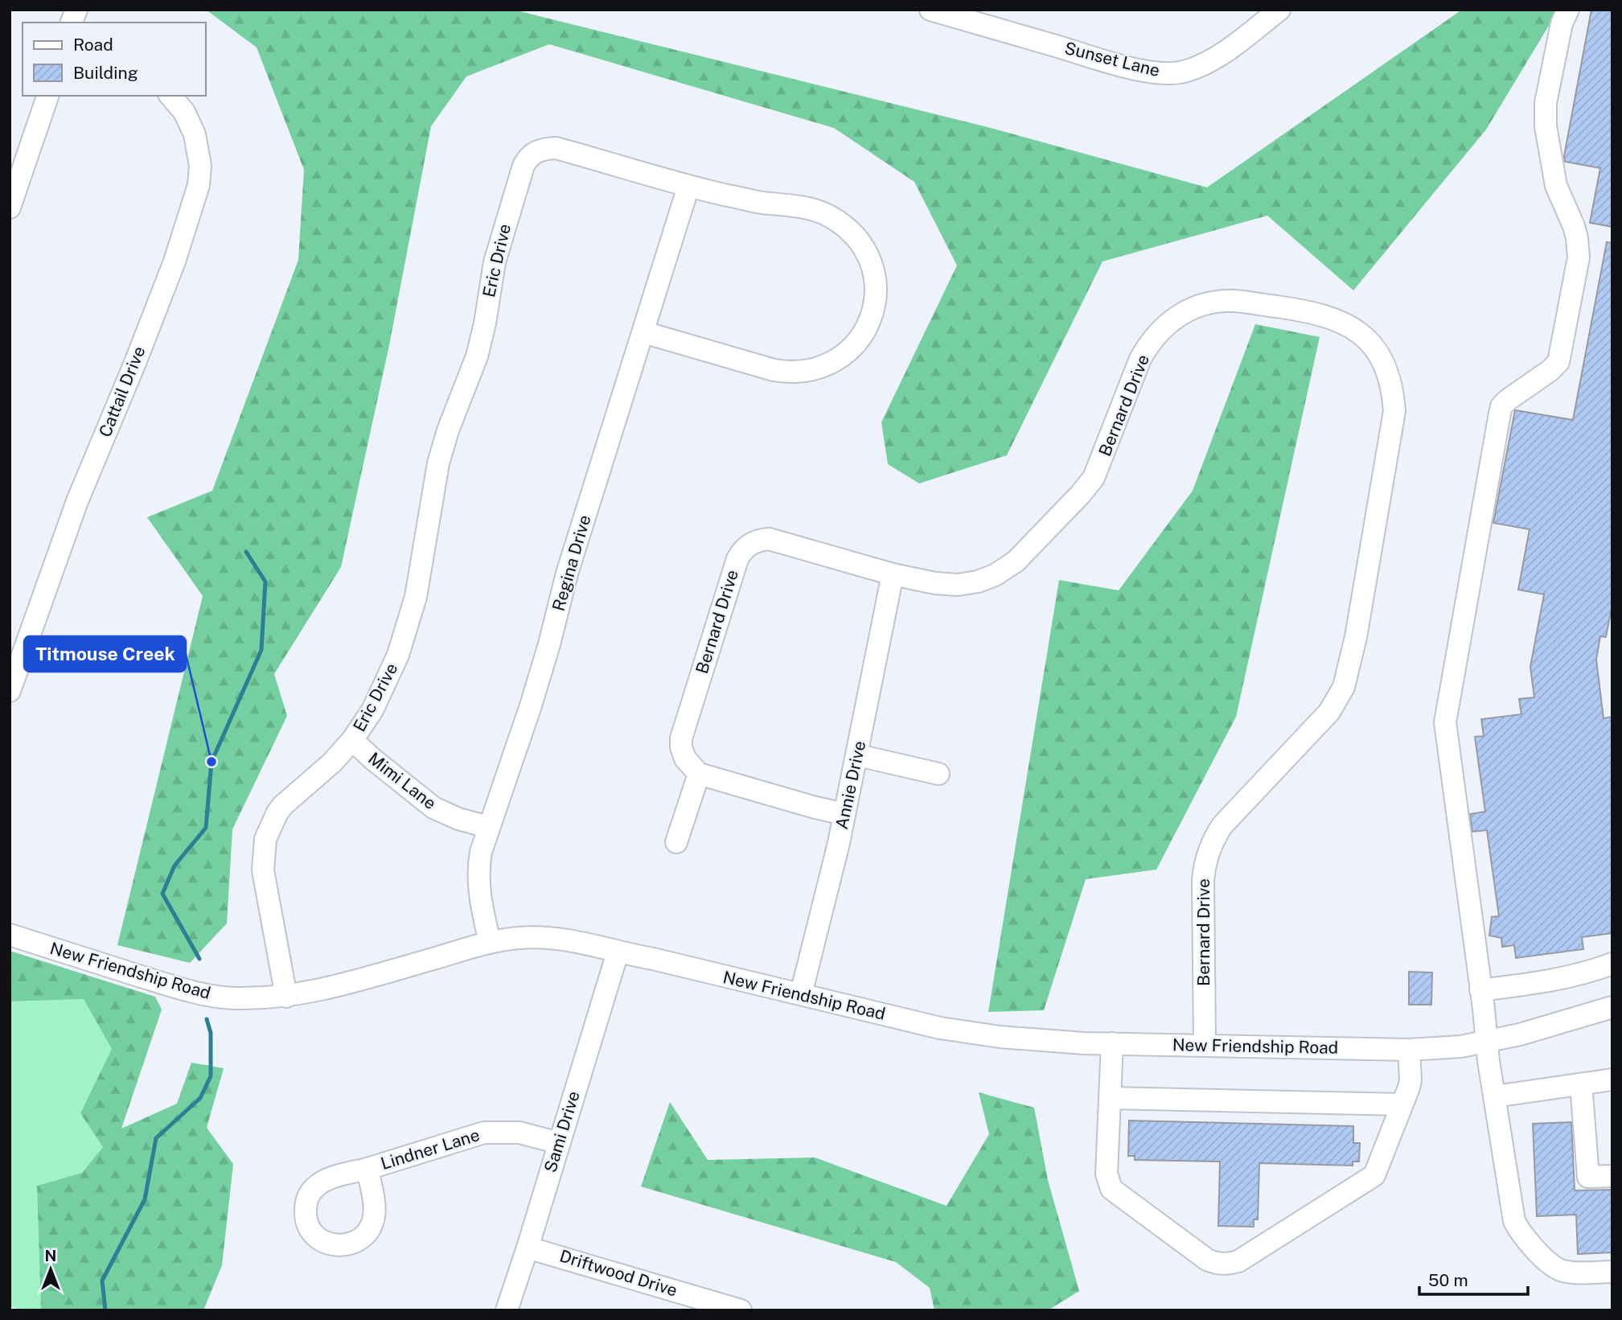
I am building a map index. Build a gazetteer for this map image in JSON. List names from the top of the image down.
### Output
{
  "streets": {
    "street": [
      "Sunset Lane",
      "Eric Drive",
      "Cattail Drive",
      "Bernard Drive",
      "Regina Drive",
      "Mimi Lane",
      "Annie Drive",
      "New Friendship Road",
      "Sami Drive",
      "Lindner Lane",
      "Driftwood Drive"
    ]
  },
  "crossings": [
    ["Eric Drive", "Regina Drive"],
    ["Eric Drive", "Mimi Lane"],
    ["Eric Drive", "New Friendship Road"],
    ["Bernard Drive", "Annie Drive"],
    ["Bernard Drive", "New Friendship Road"],
    ["Regina Drive", "Mimi Lane"],
    ["Regina Drive", "New Friendship Road"],
    ["Annie Drive", "New Friendship Road"],
    ["New Friendship Road", "Sami Drive"],
    ["Sami Drive", "Lindner Lane"],
    ["Sami Drive", "Driftwood Drive"]
  ],
  "places": ["Titmouse Creek"],
  "legend": ["Road", "Building"],
  "scale_bar": "50 m",
  "north": "top"
}
